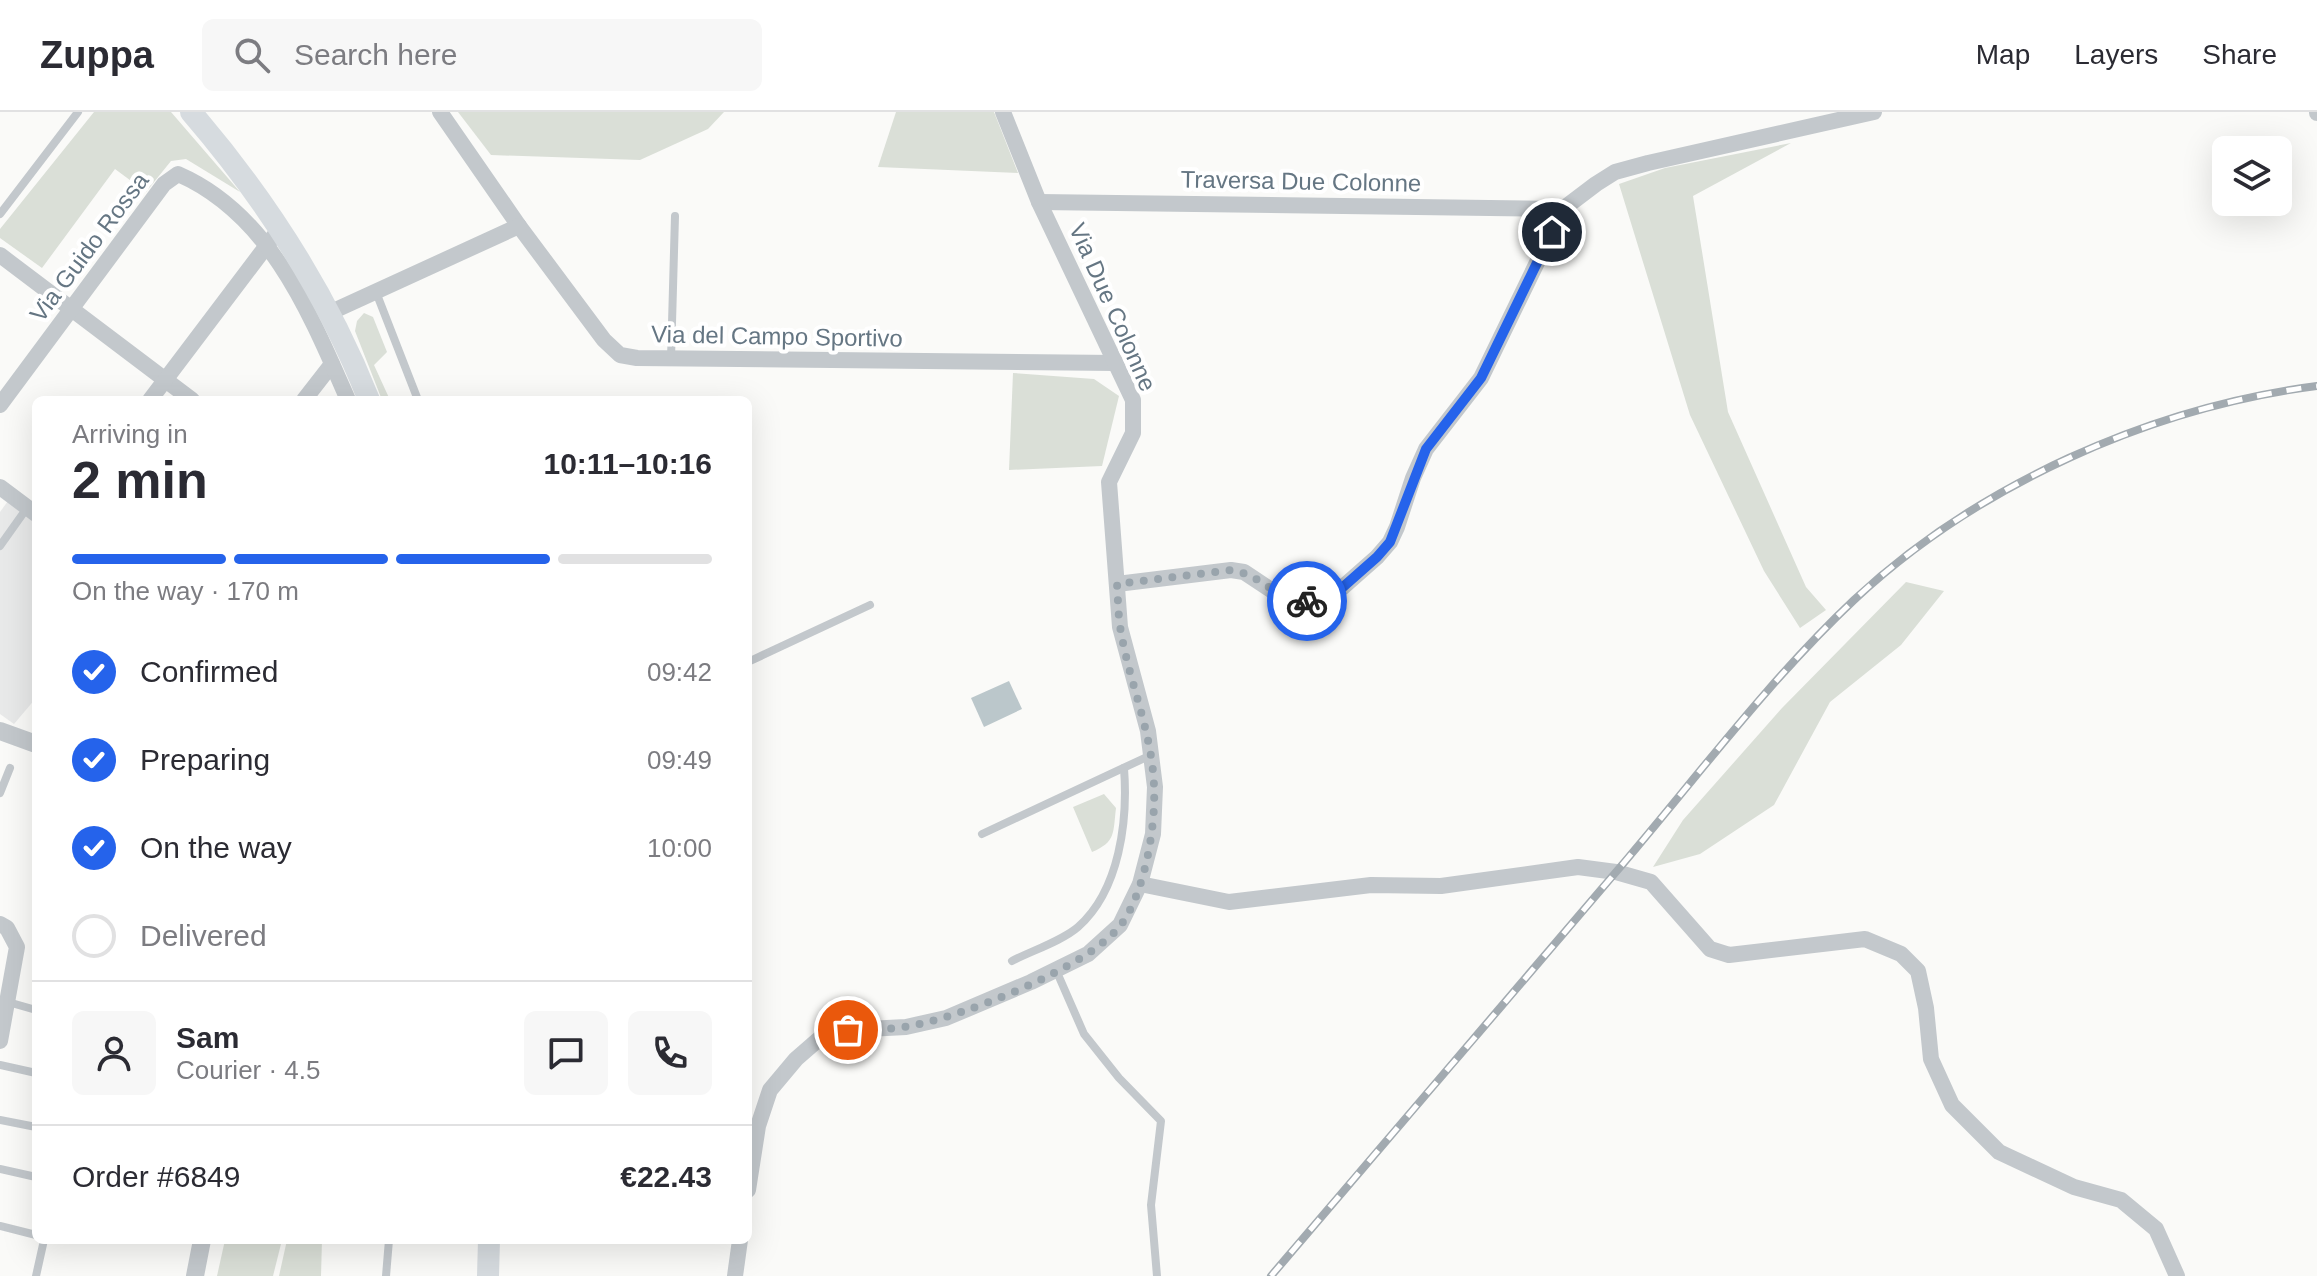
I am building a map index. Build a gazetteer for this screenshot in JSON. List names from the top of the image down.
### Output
{
  "streets": {
    "street": [
      "Traversa Due Colonne",
      "Via Guido Rossa",
      "Via Due Colonne",
      "Via del Campo Sportivo"
    ]
  },
  "crossings": [
    ["Traversa Due Colonne", "Via Due Colonne"],
    ["Via Due Colonne", "Via del Campo Sportivo"]
  ],
  "page": {
    "header": "Zuppa",
    "search": "Search here",
    "nav": ["Map", "Layers", "Share"],
    "heading": ["2 min", "Arriving in", "10:11–10:16"],
    "panel": [
      "Sam",
      "Courier · 4.5",
      "Order #6849",
      "€22.43"
    ],
    "bar": "On the way · 170 m",
    "list": [
      ["Confirmed", "09:42"],
      ["Preparing", "09:49"],
      ["On the way", "10:00"],
      "Delivered"
    ]
  }
}
